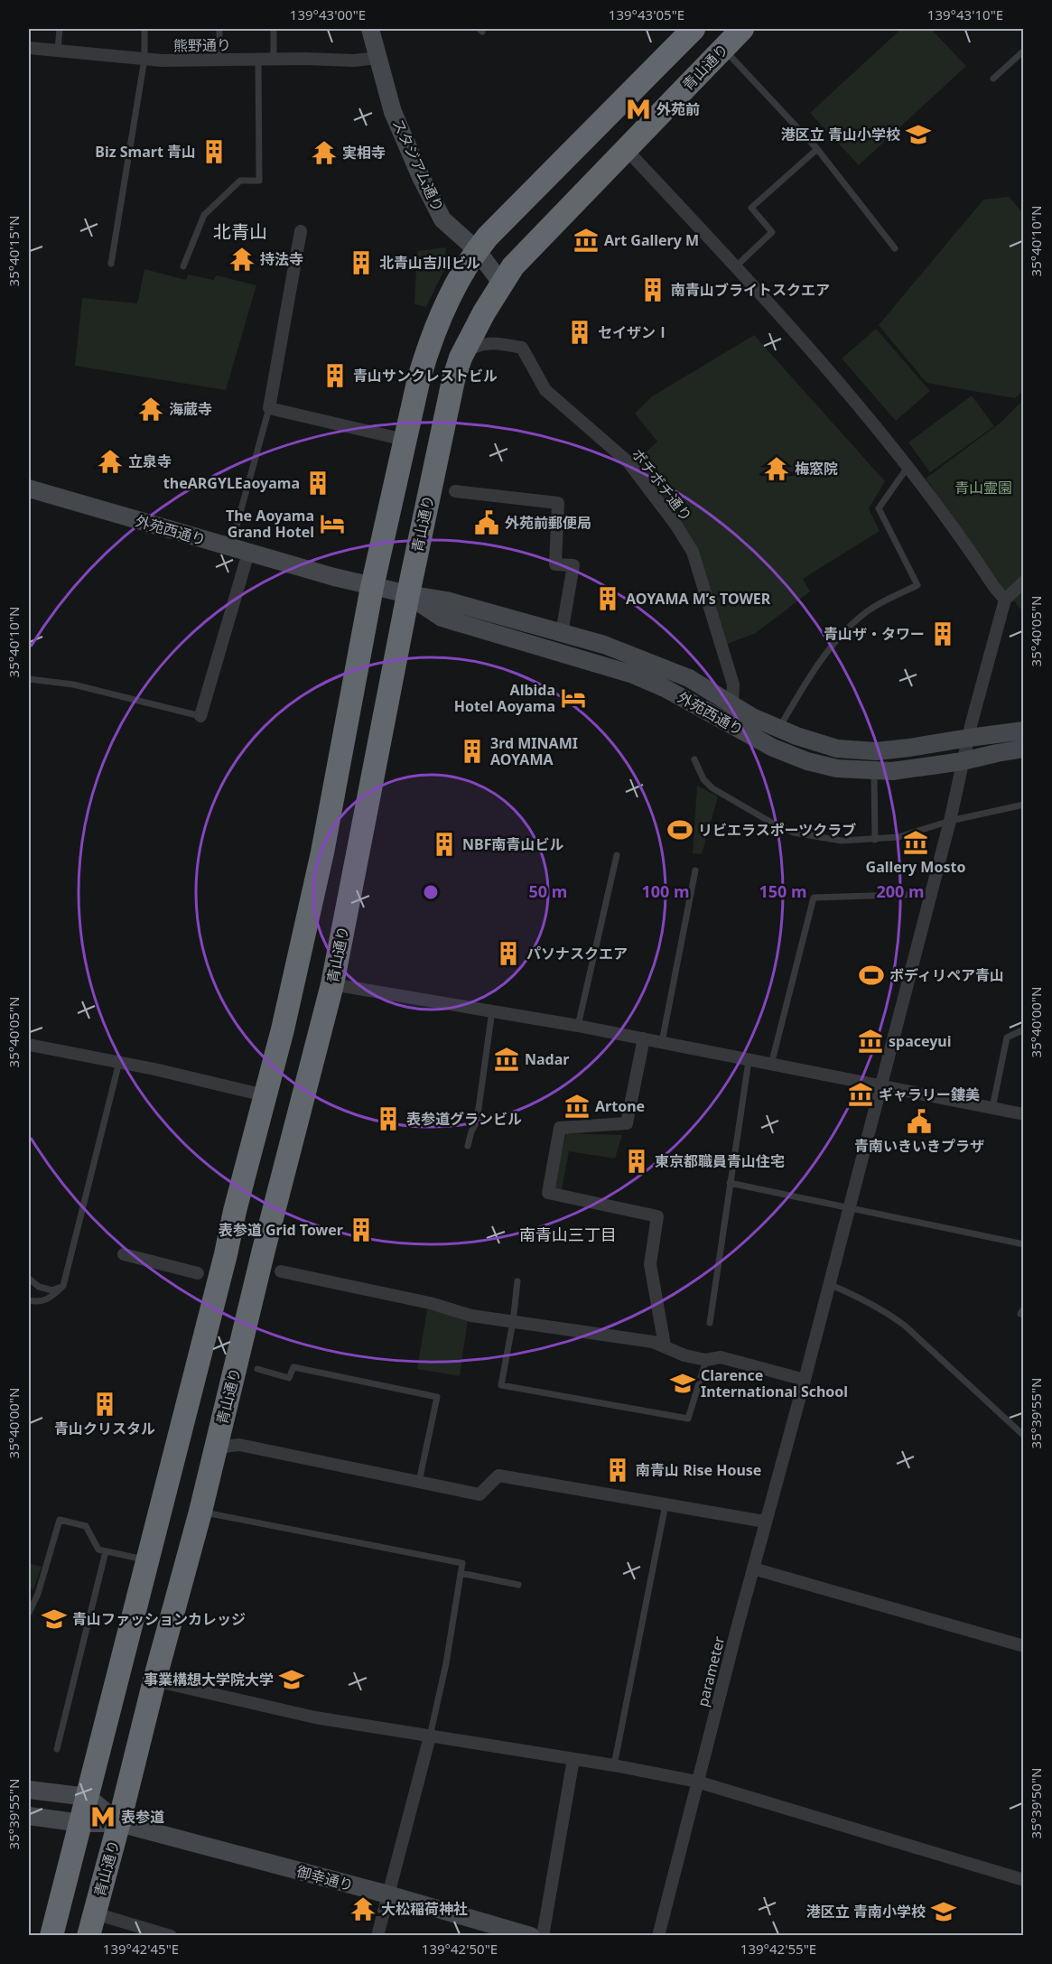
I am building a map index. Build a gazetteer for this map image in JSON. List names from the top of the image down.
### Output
{
  "streets": {
    "highway": ["青山通り"],
    "main road": ["スタジアム通り", "外苑西通り", "御幸通り"],
    "street": ["熊野通り", "ボチボチ通り", "parameter"]
  },
  "crossings": [
    ["熊野通り", "スタジアム通り"],
    ["青山通り", "スタジアム通り"],
    ["青山通り", "ボチボチ通り"],
    ["青山通り", "外苑西通り"],
    ["青山通り", "御幸通り"],
    ["ボチボチ通り", "外苑西通り"],
    ["外苑西通り", "parameter"]
  ],
  "districts": ["北青山", "南青山三丁目"],
  "parks": ["青山霊園"],
  "places": {
    "metro station": ["外苑前", "表参道"],
    "school or university": [
      "港区立 青山小学校",
      "Clarence International School",
      "青山ファッションカレッジ",
      "事業構想大学院大学",
      "港区立 青南小学校"
    ],
    "building": [
      "Biz Smart 青山",
      "北青山吉川ビル",
      "南青山ブライトスクエア",
      "セイザンⅠ",
      "青山サンクレストビル",
      "theARGYLEaoyama",
      "AOYAMA M’s TOWER",
      "青山ザ・タワー",
      "3rd MINAMI AOYAMA",
      "NBF南青山ビル",
      "パソナスクエア",
      "表参道グランビル",
      "東京都職員青山住宅",
      "表参道 Grid Tower",
      "青山クリスタル",
      "南青山 Rise House"
    ],
    "temple": [
      "実相寺",
      "持法寺",
      "海蔵寺",
      "立泉寺",
      "梅窓院",
      "大松稲荷神社"
    ],
    "museum": [
      "Art Gallery M",
      "Gallery Mosto",
      "spaceyui",
      "Nadar",
      "ギャラリー鏤美",
      "Artone"
    ],
    "public building": ["外苑前郵便局", "青南いきいきプラザ"],
    "hotel": ["The Aoyama Grand Hotel", "Albida Hotel Aoyama"],
    "sports": ["リビエラスポーツクラブ", "ボディリペア青山"]
  },
  "coordinates": [
    "139°43'00\"E",
    "139°43'05\"E",
    "139°43'10\"E",
    "35°40'10\"N",
    "35°40'15\"N",
    "35°40'05\"N",
    "35°40'00\"N",
    "35°39'55\"N",
    "35°39'50\"N",
    "139°42'45\"E",
    "139°42'50\"E",
    "139°42'55\"E"
  ],
  "rings": [
    "50 m",
    "100 m",
    "150 m",
    "200 m"
  ]
}
